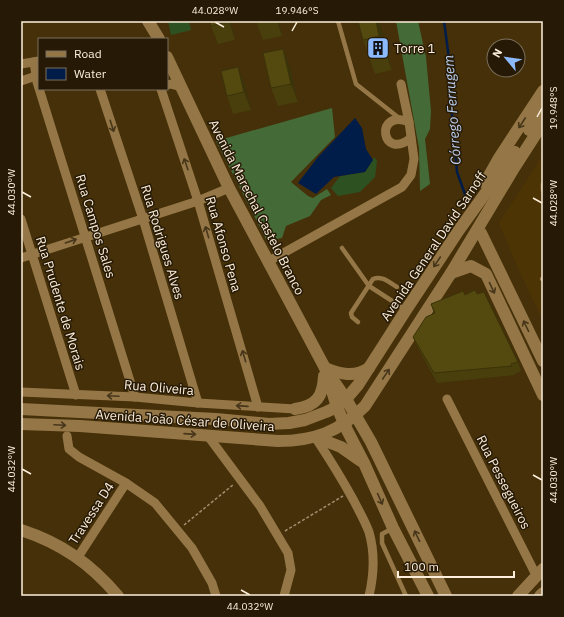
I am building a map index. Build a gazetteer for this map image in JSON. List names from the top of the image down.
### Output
{
  "streets": {
    "main road": ["Avenida Marechal Castelo Branco", "Avenida General David Sarnoff", "Avenida João César de Oliveira"],
    "street": [
      "Rua Campos Sales",
      "Rua Rodrigues Alves",
      "Rua Afonso Pena",
      "Rua Prudente de Morais",
      "Rua Oliveira",
      "Rua Pessegueiros",
      "Travessa D4"
    ]
  },
  "crossings": [
    ["Avenida Marechal Castelo Branco", "Avenida General David Sarnoff"],
    ["Avenida Marechal Castelo Branco", "Avenida João César de Oliveira"],
    ["Rua Campos Sales", "Rua Oliveira"],
    ["Rua Rodrigues Alves", "Rua Oliveira"],
    ["Rua Afonso Pena", "Rua Oliveira"],
    ["Avenida General David Sarnoff", "Avenida João César de Oliveira"],
    ["Rua Prudente de Morais", "Rua Oliveira"]
  ],
  "one_way": ["Rua Rodrigues Alves", "Rua Afonso Pena", "Rua Oliveira"],
  "water": ["Córrego Ferrugem"],
  "places": {
    "building": ["Torre 1"]
  },
  "legend": ["Road", "Water"],
  "scale_bar": "100 m",
  "north": "top left",
  "coordinates": [
    "44.028°W",
    "19.946°S",
    "19.948°S",
    "44.030°W",
    "44.032°W"
  ]
}
